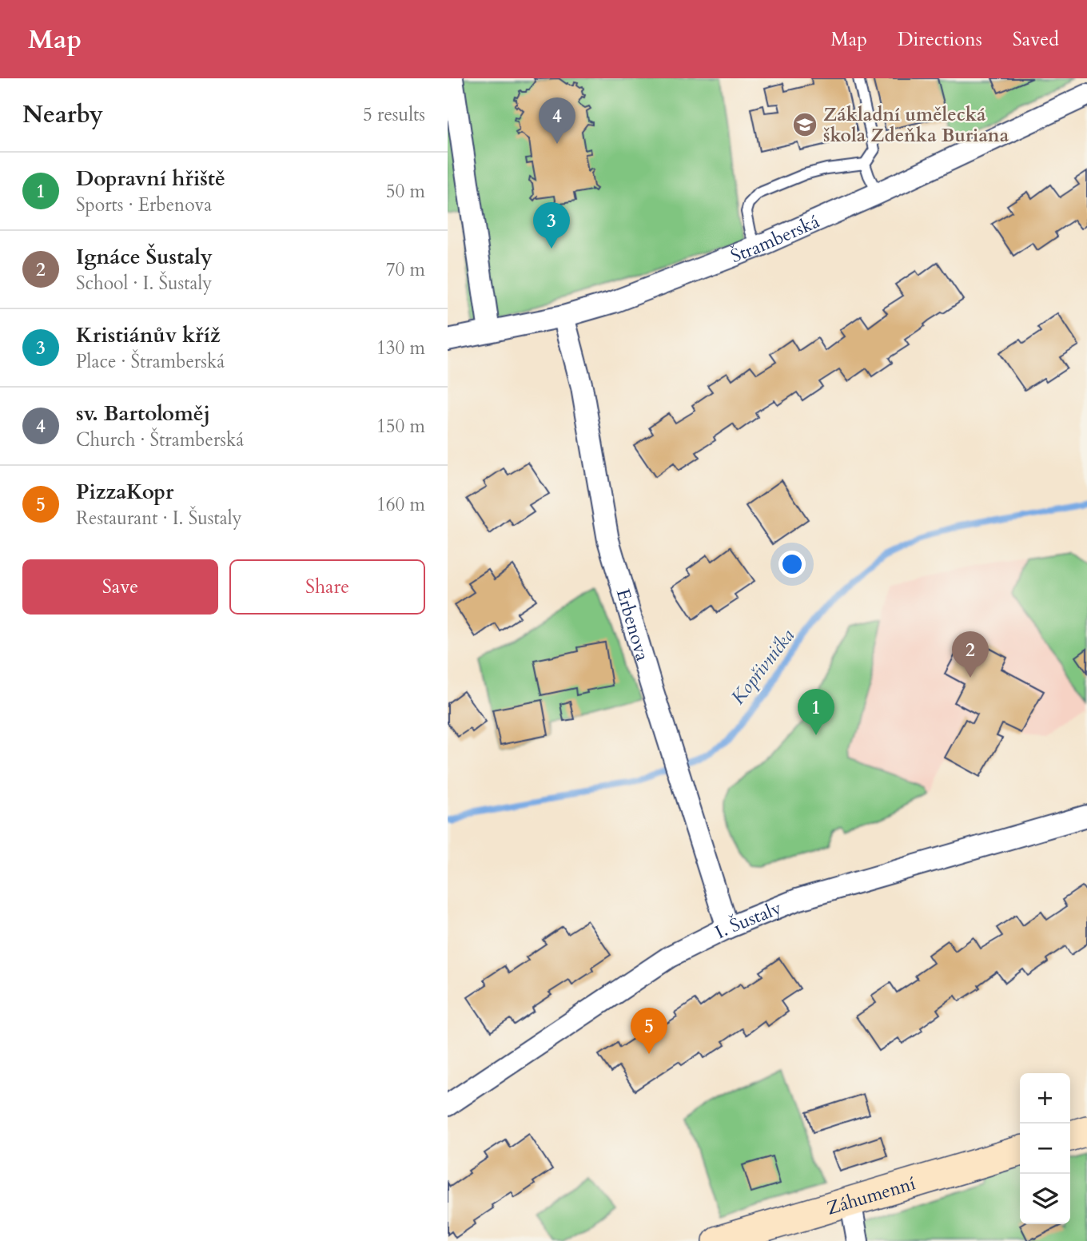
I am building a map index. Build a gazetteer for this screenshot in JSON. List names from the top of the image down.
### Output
{
  "streets": {
    "main road": ["Záhumenní"],
    "street": ["Štramberská", "Erbenova", "I. Šustaly"]
  },
  "crossings": [
    ["Štramberská", "Erbenova"],
    ["Erbenova", "I. Šustaly"]
  ],
  "water": ["Kopřivnička"],
  "places": {
    "school or university": ["Základní umělecká škola Zdeňka Buriana"]
  },
  "page": {
    "header": "Map",
    "nav": ["Map", "Directions", "Saved"],
    "heading": ["Nearby", "5 results"],
    "pins": [
      "4",
      "3",
      "2",
      "1",
      "5"
    ],
    "list": [
      {
        "mark": "1",
        "name": "Dopravní hřiště",
        "note": "Sports · Erbenova",
        "value": "50 m"
      },
      {
        "mark": "2",
        "name": "Ignáce Šustaly",
        "note": "School · I. Šustaly",
        "value": "70 m"
      },
      {
        "mark": "3",
        "name": "Kristiánův kříž",
        "note": "Place · Štramberská",
        "value": "130 m"
      },
      {
        "mark": "4",
        "name": "sv. Bartoloměj",
        "note": "Church · Štramberská",
        "value": "150 m"
      },
      {
        "mark": "5",
        "name": "PizzaKopr",
        "note": "Restaurant · I. Šustaly",
        "value": "160 m"
      }
    ],
    "buttons": ["Save", "Share"],
    "map_buttons": ["+", "−"]
  }
}
